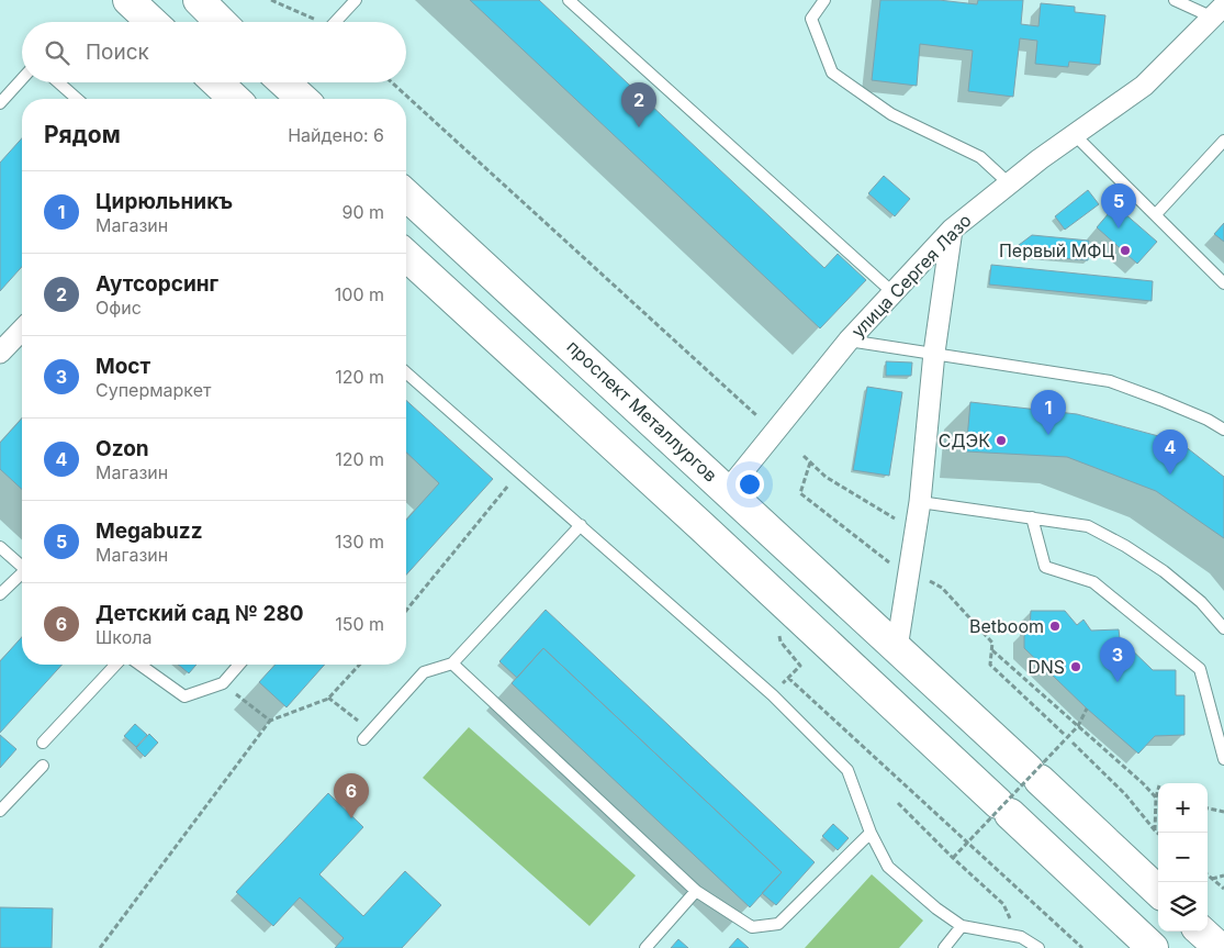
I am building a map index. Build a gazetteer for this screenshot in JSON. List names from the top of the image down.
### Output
{
  "streets": {
    "main road": ["проспект Металлургов"],
    "street": ["улица Сергея Лазо"]
  },
  "crossings": [
    ["улица Сергея Лазо", "проспект Металлургов"]
  ],
  "places": [
    "Первый МФЦ",
    "СДЭК",
    "Betboom",
    "DNS"
  ],
  "page": {
    "search": "Поиск",
    "pins": [
      "2",
      "5",
      "1",
      "4",
      "3",
      "6"
    ],
    "heading": ["Рядом", "Найдено: 6"],
    "list": [
      {
        "mark": "1",
        "name": "Цирюльникъ",
        "note": "Магазин",
        "value": "90 m"
      },
      {
        "mark": "2",
        "name": "Аутсорсинг",
        "note": "Офис",
        "value": "100 m"
      },
      {
        "mark": "3",
        "name": "Мост",
        "note": "Супермаркет",
        "value": "120 m"
      },
      {
        "mark": "4",
        "name": "Ozon",
        "note": "Магазин",
        "value": "120 m"
      },
      {
        "mark": "5",
        "name": "Megabuzz",
        "note": "Магазин",
        "value": "130 m"
      },
      {
        "mark": "6",
        "name": "Детский сад № 280",
        "note": "Школа",
        "value": "150 m"
      }
    ],
    "map_buttons": ["+", "−"]
  }
}
